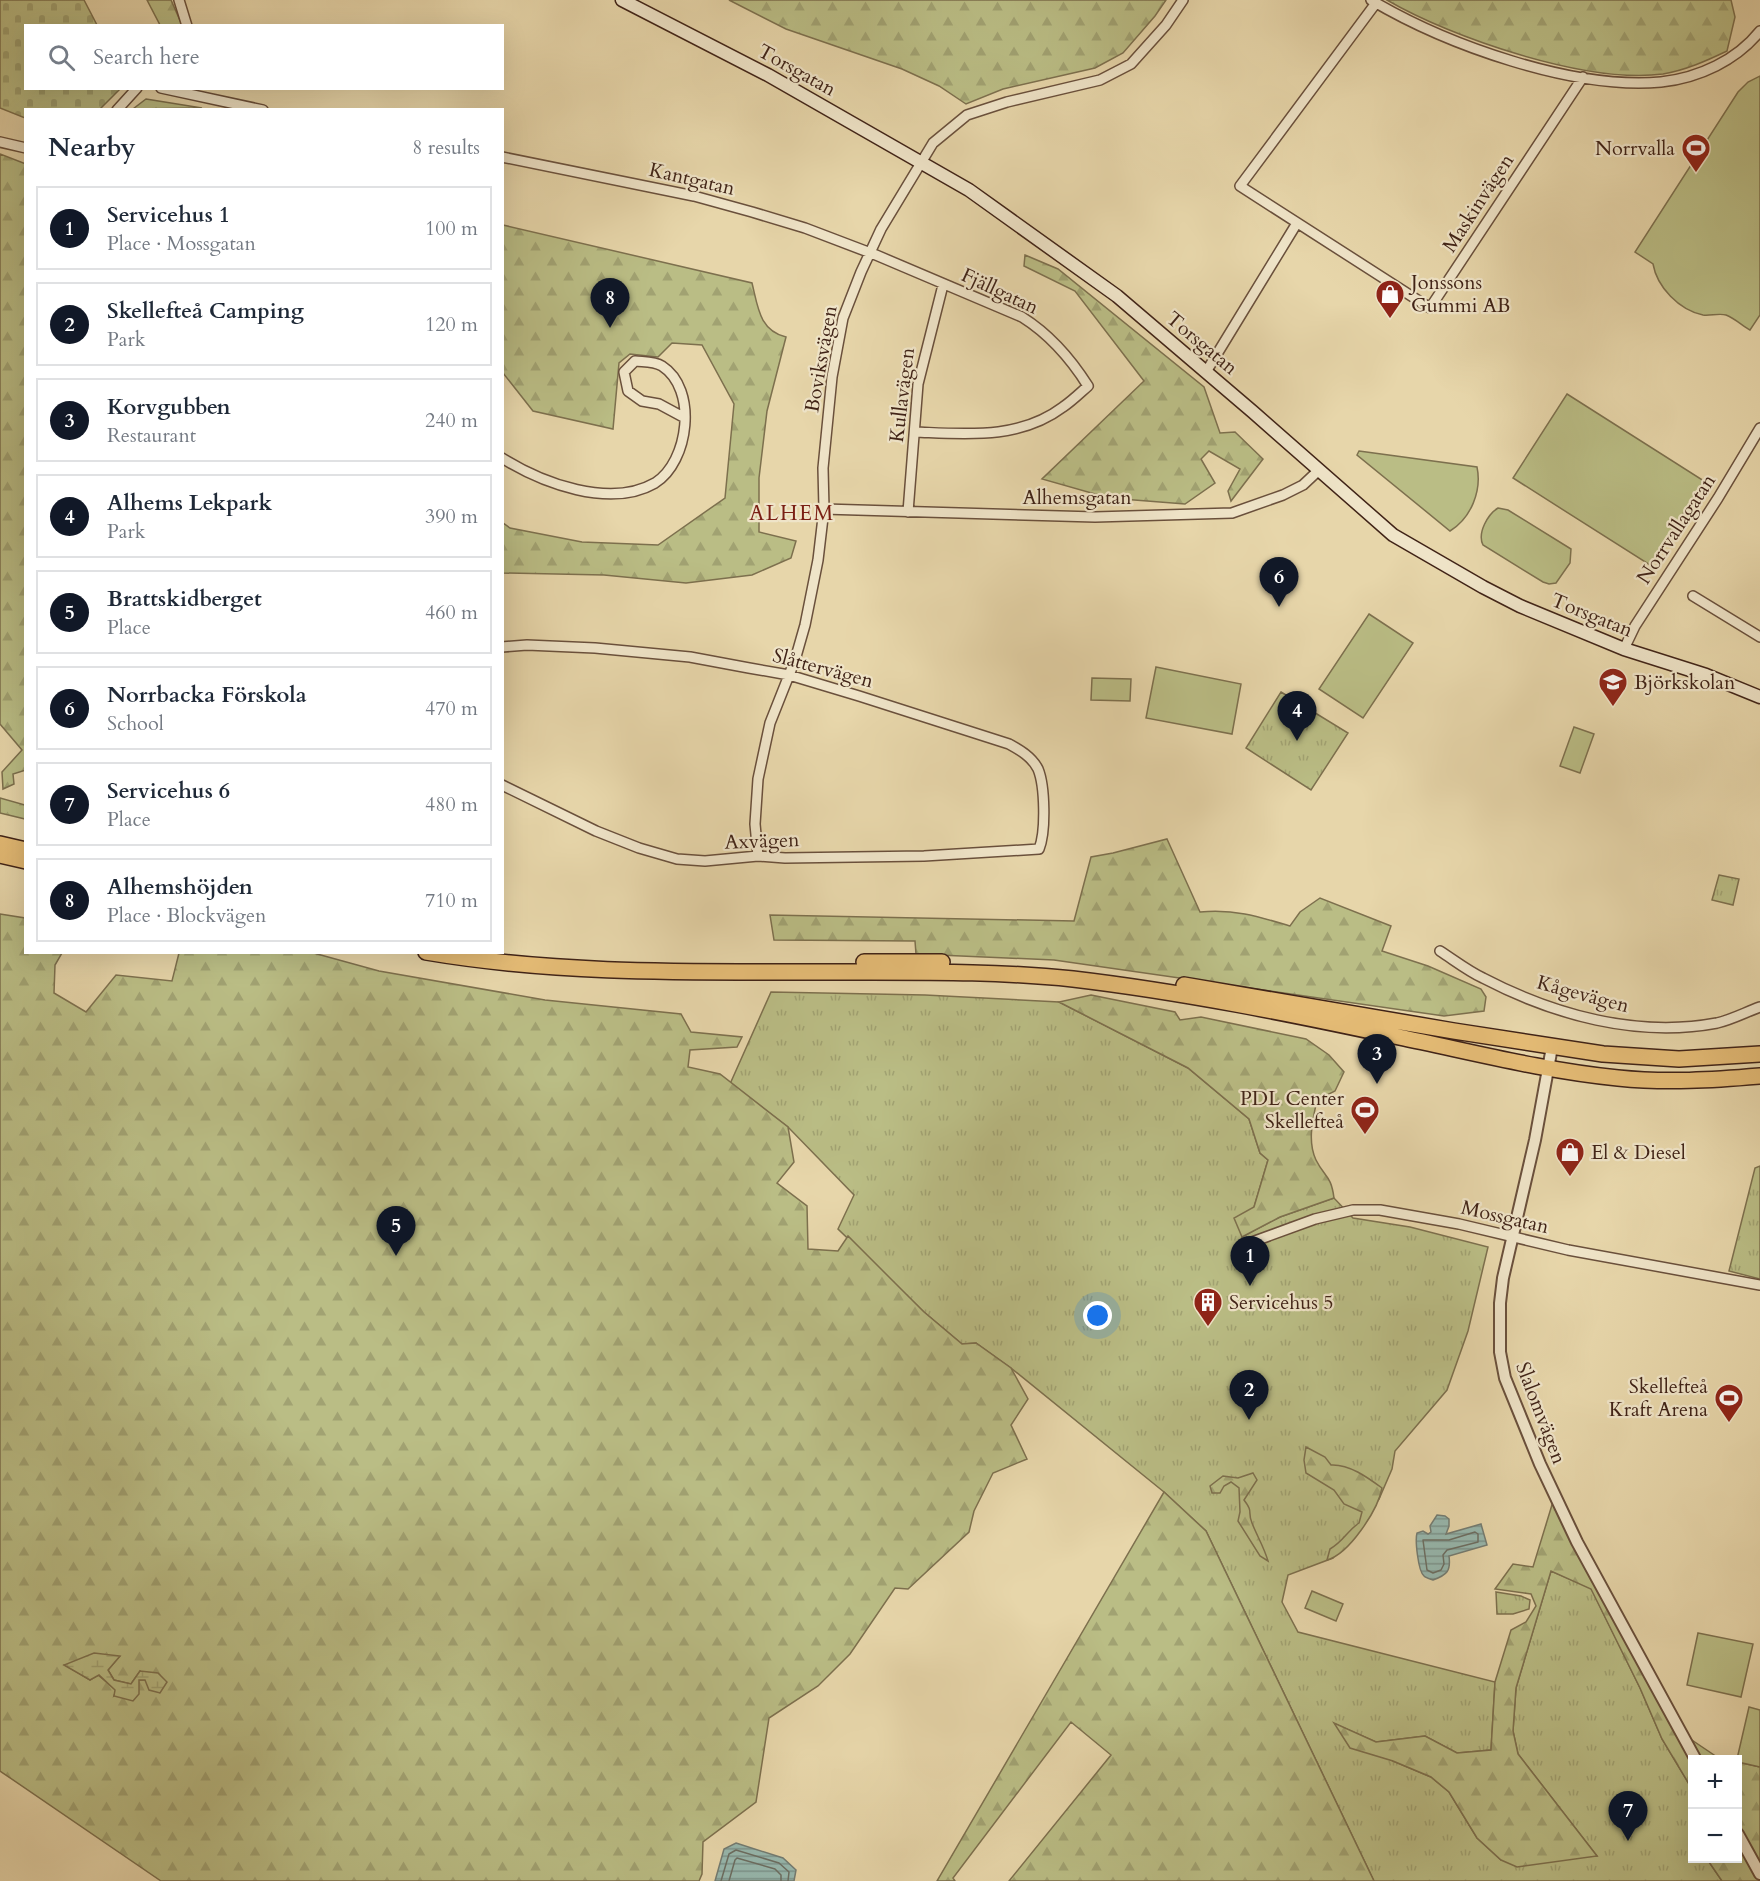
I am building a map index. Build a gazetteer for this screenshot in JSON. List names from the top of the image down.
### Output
{
  "streets": {
    "main road": ["Torsgatan"],
    "street": [
      "Kantgatan",
      "Maskinvägen",
      "Fjällgatan",
      "Boviksvägen",
      "Kullavägen",
      "Alhemsgatan",
      "Norrvallagatan",
      "Slåttervägen",
      "Axvägen",
      "Kågevägen",
      "Mossgatan",
      "Slalomvägen"
    ]
  },
  "crossings": [
    ["Torsgatan", "Boviksvägen"],
    ["Torsgatan", "Alhemsgatan"],
    ["Torsgatan", "Norrvallagatan"],
    ["Kantgatan", "Fjällgatan"],
    ["Kantgatan", "Boviksvägen"],
    ["Fjällgatan", "Boviksvägen"],
    ["Fjällgatan", "Kullavägen"],
    ["Boviksvägen", "Alhemsgatan"],
    ["Boviksvägen", "Slåttervägen"],
    ["Boviksvägen", "Axvägen"],
    ["Kullavägen", "Alhemsgatan"],
    ["Slåttervägen", "Axvägen"],
    ["Mossgatan", "Slalomvägen"]
  ],
  "districts": ["ALHEM"],
  "places": {
    "sports": ["Norrvalla", "PDL Center Skellefteå", "Skellefteå Kraft Arena"],
    "shop": ["Jonssons Gummi AB", "El & Diesel"],
    "school or university": ["Björkskolan"],
    "building": ["Servicehus 5"]
  },
  "page": {
    "search": "Search here",
    "heading": ["Nearby", "8 results"],
    "list": [
      {
        "mark": "1",
        "name": "Servicehus 1",
        "note": "Place · Mossgatan",
        "value": "100 m"
      },
      {
        "mark": "2",
        "name": "Skellefteå Camping",
        "note": "Park",
        "value": "120 m"
      },
      {
        "mark": "3",
        "name": "Korvgubben",
        "note": "Restaurant",
        "value": "240 m"
      },
      {
        "mark": "4",
        "name": "Alhems Lekpark",
        "note": "Park",
        "value": "390 m"
      },
      {
        "mark": "5",
        "name": "Brattskidberget",
        "note": "Place",
        "value": "460 m"
      },
      {
        "mark": "6",
        "name": "Norrbacka Förskola",
        "note": "School",
        "value": "470 m"
      },
      {
        "mark": "7",
        "name": "Servicehus 6",
        "note": "Place",
        "value": "480 m"
      },
      {
        "mark": "8",
        "name": "Alhemshöjden",
        "note": "Place · Blockvägen",
        "value": "710 m"
      }
    ],
    "pins": [
      "8",
      "6",
      "4",
      "3",
      "5",
      "1",
      "2",
      "7"
    ],
    "map_buttons": ["+", "−"]
  }
}
